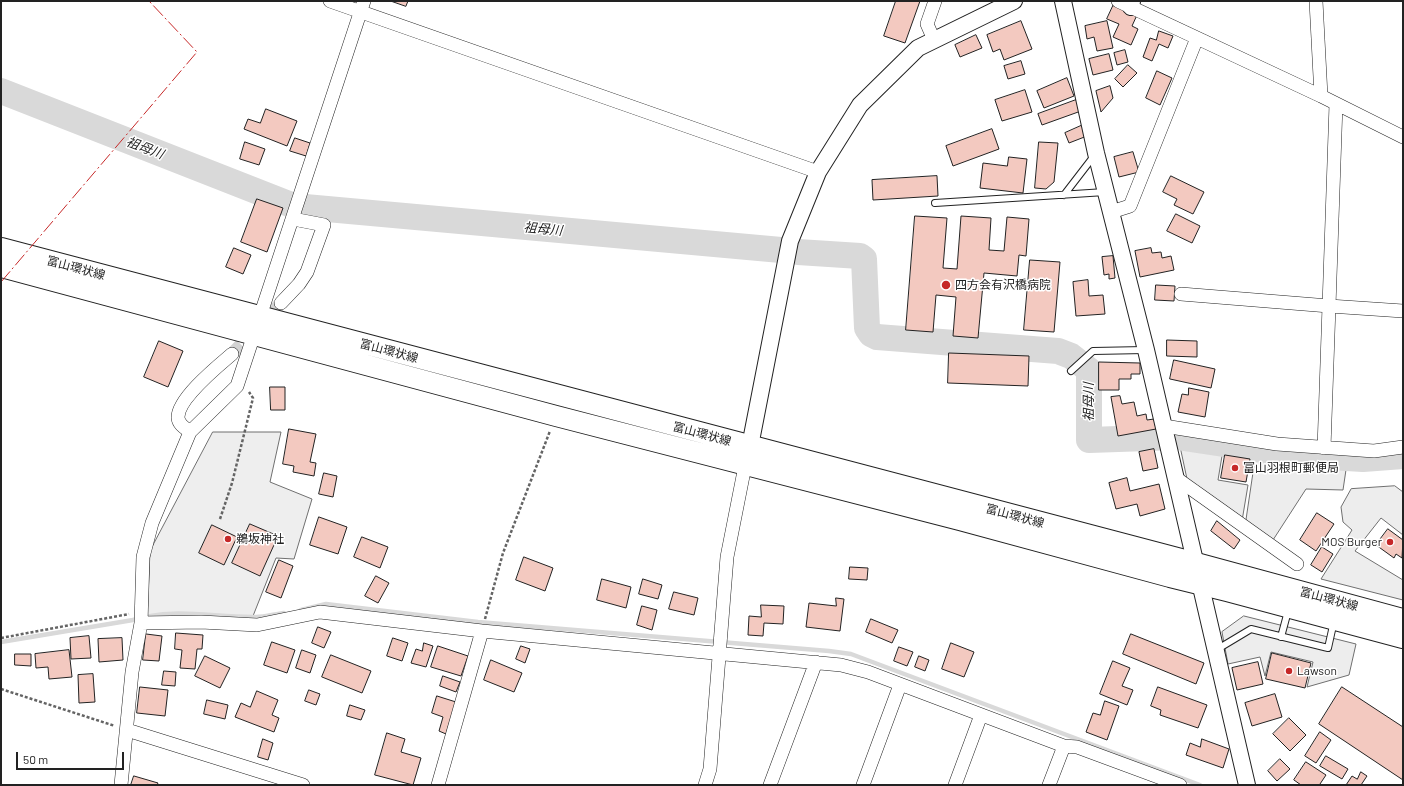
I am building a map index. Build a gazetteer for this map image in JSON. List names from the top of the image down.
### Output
{
  "streets": {
    "main road": ["富山環状線"]
  },
  "water": ["祖母川"],
  "places": [
    "四方会有沢橋病院",
    "富山羽根町郵便局",
    "鵜坂神社",
    "MOS Burger",
    "Lawson"
  ],
  "scale_bar": "50 m"
}
